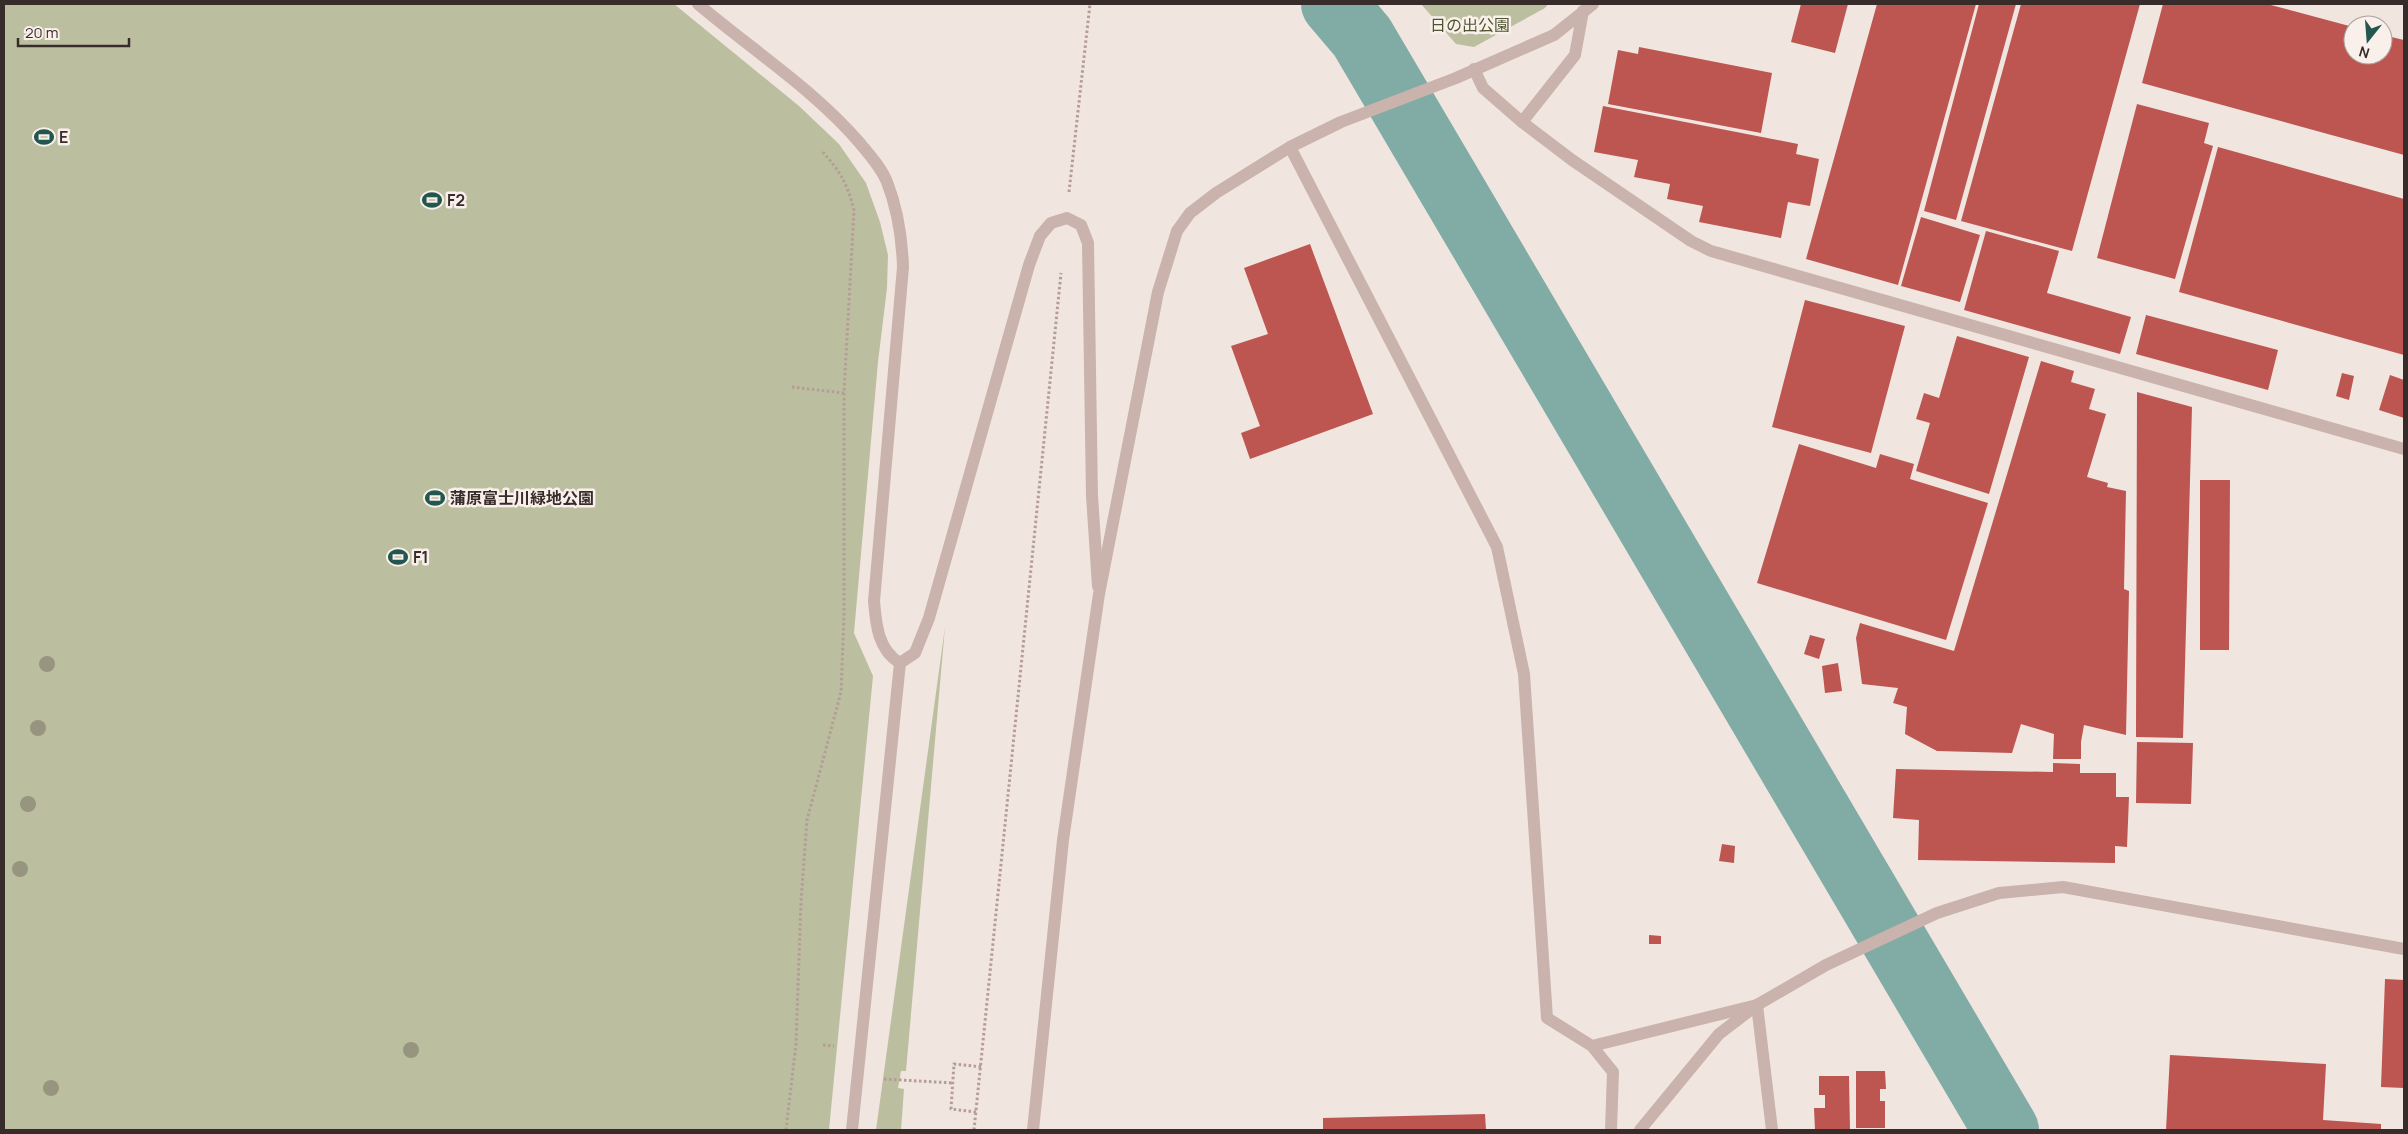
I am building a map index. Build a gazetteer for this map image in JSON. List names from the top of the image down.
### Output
{
  "parks": ["日の出公園"],
  "places": {
    "sports": [
      "E",
      "F2",
      "蒲原富士川緑地公園",
      "F1"
    ]
  },
  "scale_bar": "20 m",
  "north": "bottom"
}
